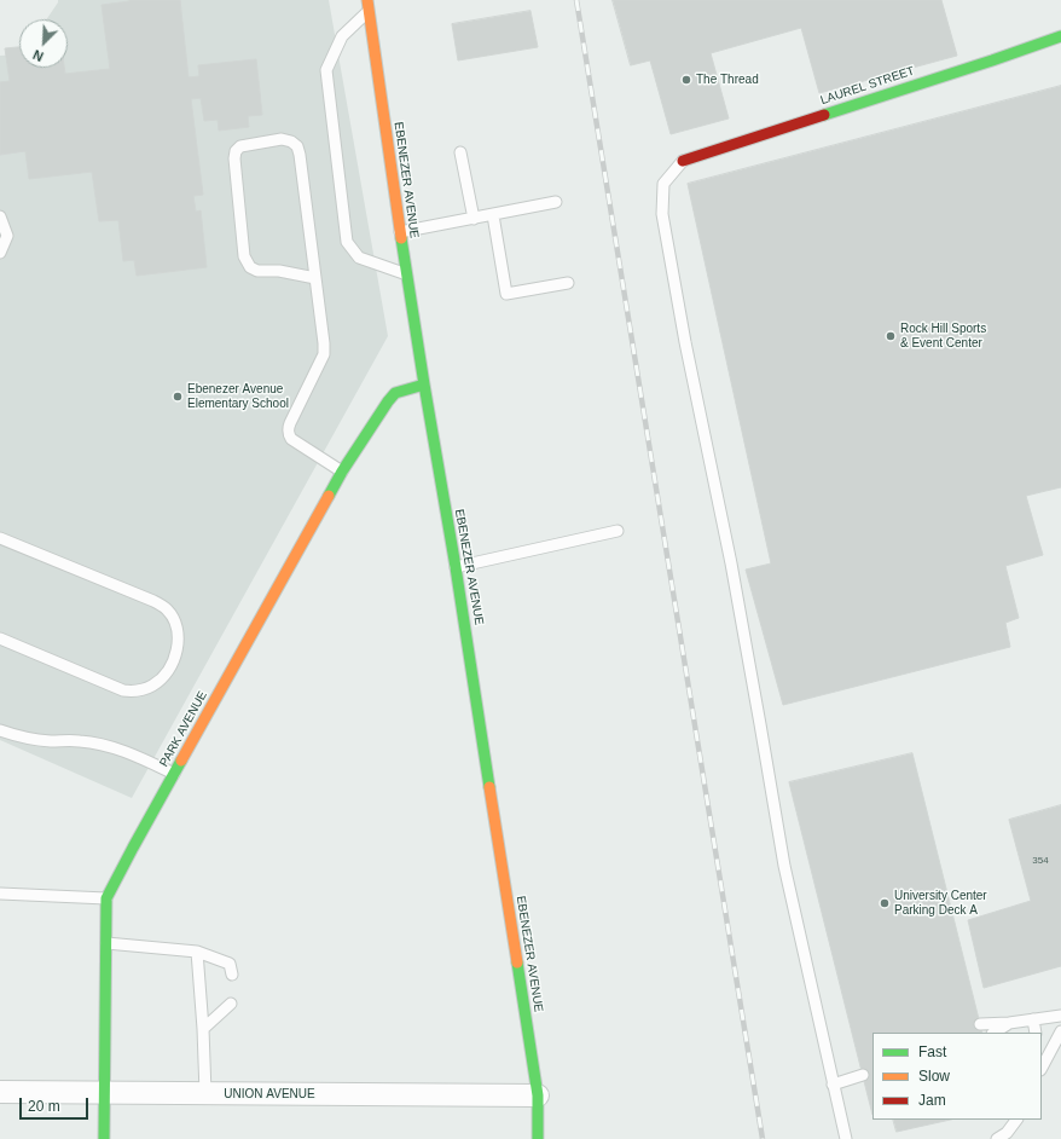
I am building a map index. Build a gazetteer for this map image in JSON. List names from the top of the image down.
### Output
{
  "streets": {
    "street": [
      "LAUREL STREET",
      "EBENEZER AVENUE",
      "PARK AVENUE",
      "UNION AVENUE"
    ]
  },
  "crossings": [
    ["EBENEZER AVENUE", "PARK AVENUE"],
    ["EBENEZER AVENUE", "UNION AVENUE"],
    ["PARK AVENUE", "UNION AVENUE"]
  ],
  "places": [
    "The Thread",
    "Rock Hill Sports & Event Center",
    "Ebenezer Avenue Elementary School",
    "University Center Parking Deck A"
  ],
  "house_numbers": ["354"],
  "legend": ["Fast", "Slow", "Jam"],
  "scale_bar": "20 m",
  "north": "bottom left"
}
